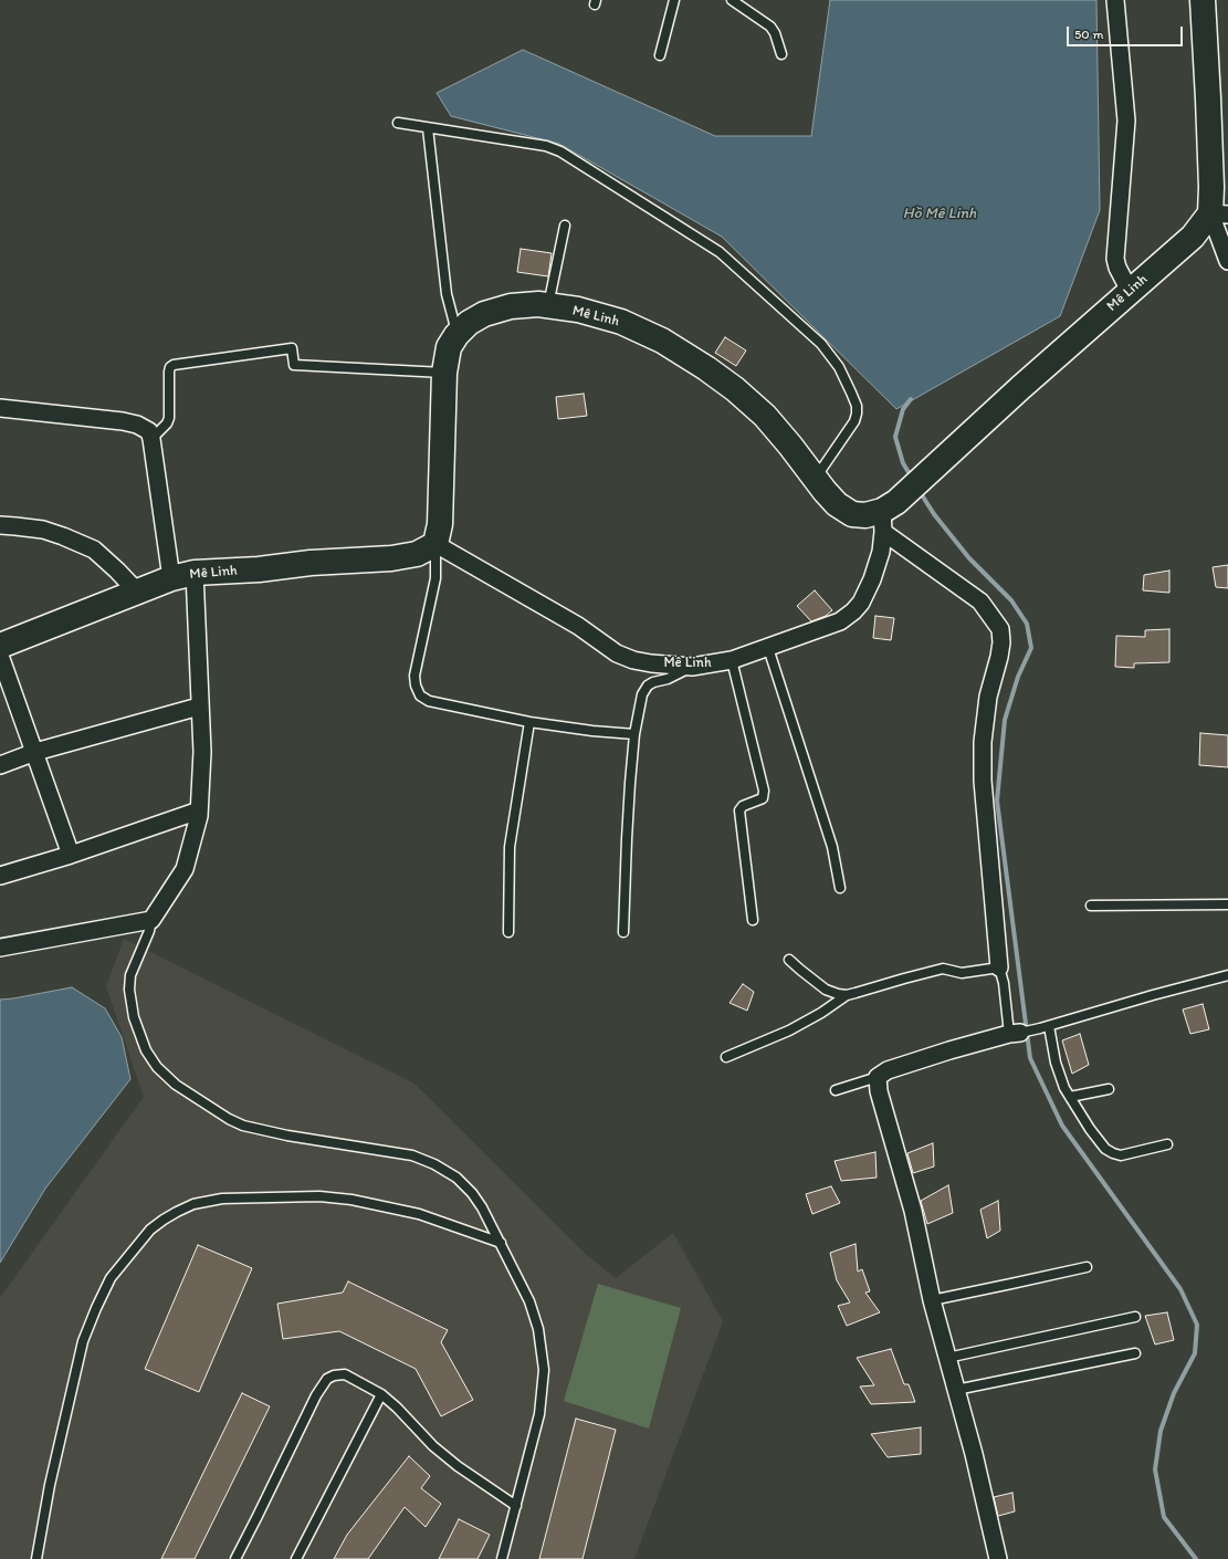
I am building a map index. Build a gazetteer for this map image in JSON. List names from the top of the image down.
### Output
{
  "streets": {
    "street": ["Mê Linh"]
  },
  "water": ["Hồ Mê Linh"],
  "scale_bar": "50 m"
}
